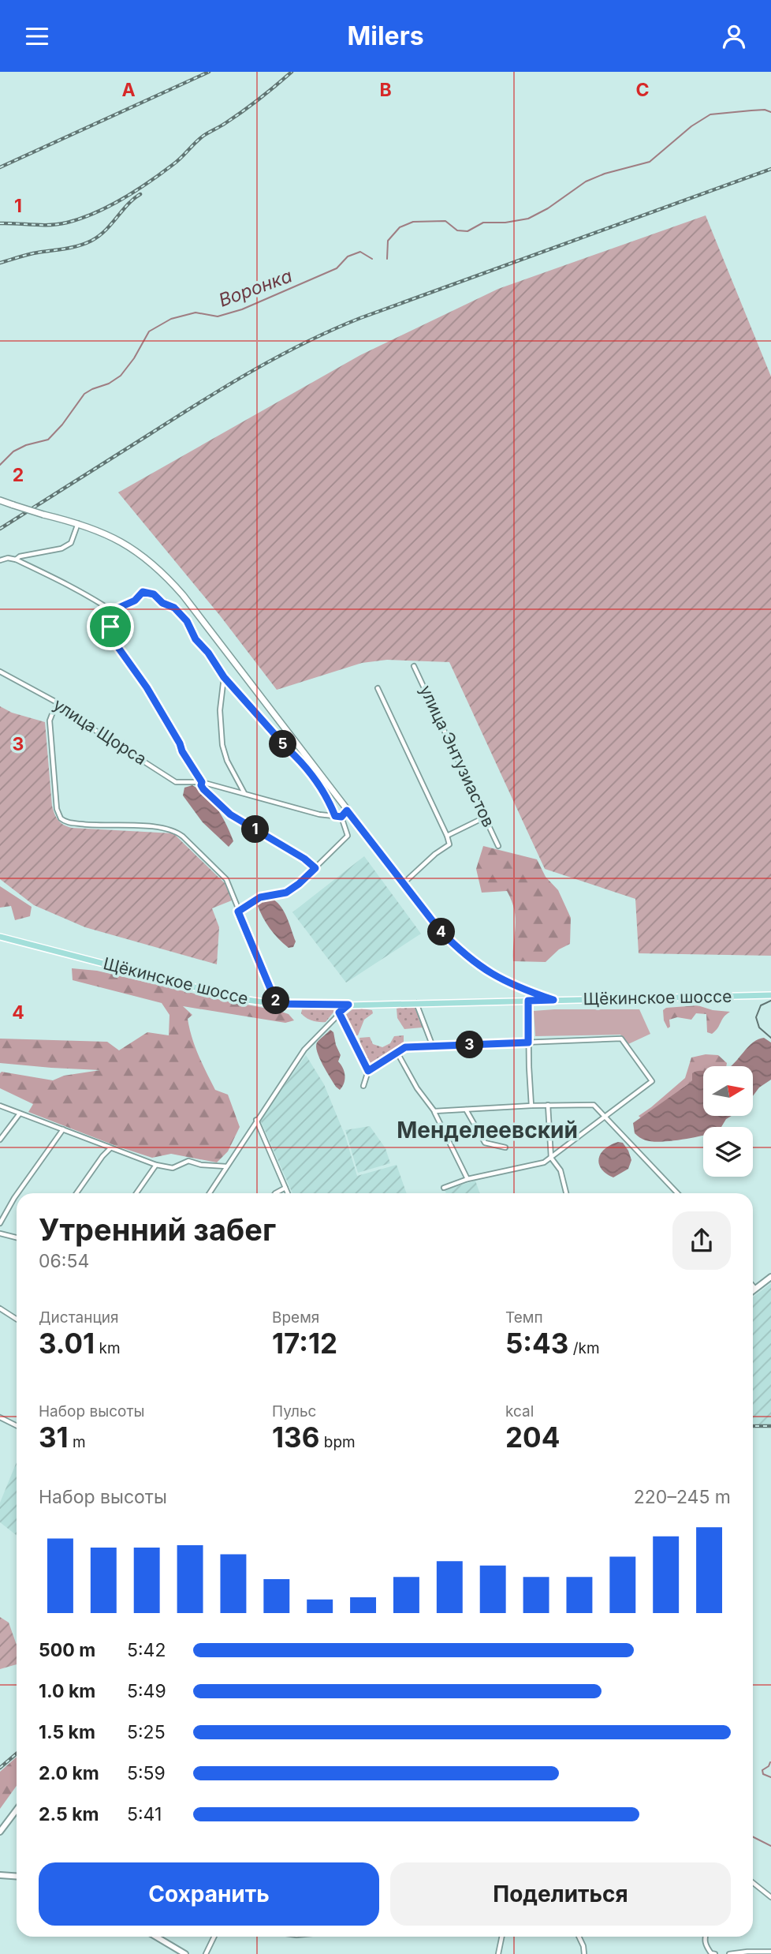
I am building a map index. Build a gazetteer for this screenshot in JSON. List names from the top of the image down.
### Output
{
  "streets": {
    "main road": ["Щёкинское шоссе"],
    "street": ["улица Щорса", "улица Энтузиастов"]
  },
  "districts": ["Менделеевский"],
  "water": ["Воронка"],
  "north": "right",
  "page": {
    "header": "Milers",
    "pins": [
      "5",
      "1",
      "4",
      "2",
      "3"
    ],
    "heading": ["Утренний забег", "06:54"],
    "stats": [
      ["Дистанция", "3.01 km"],
      ["Время", "17:12"],
      ["Темп", "5:43 /km"],
      ["Набор высоты", "31 m"],
      ["Пульс", "136 bpm"],
      ["kcal", "204"]
    ],
    "chart": ["Набор высоты", "220–245 m"],
    "list": [
      {
        "name": "500 m",
        "note": "5:42"
      },
      {
        "name": "1.0 km",
        "note": "5:49"
      },
      {
        "name": "1.5 km",
        "note": "5:25"
      },
      {
        "name": "2.0 km",
        "note": "5:59"
      },
      {
        "name": "2.5 km",
        "note": "5:41"
      }
    ],
    "buttons": ["Сохранить", "Поделиться"]
  },
  "grid": {
    "columns": ["A", "B", "C"],
    "rows": [
      "1",
      "2",
      "3",
      "4"
    ]
  }
}
